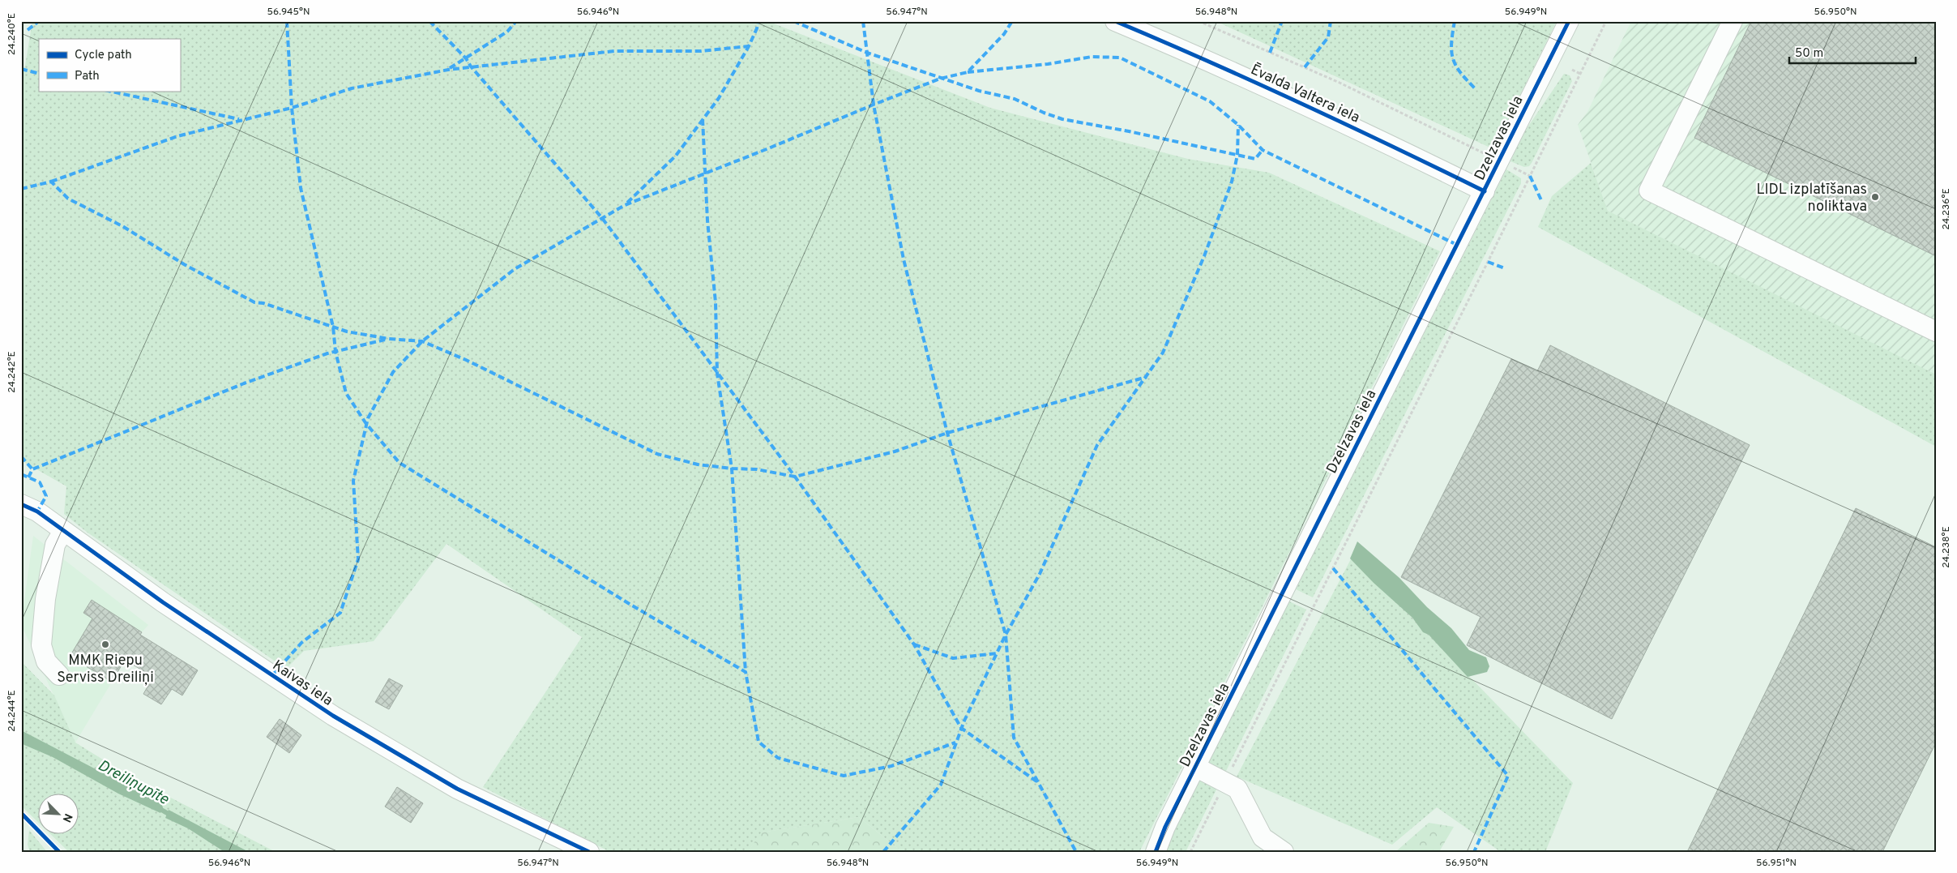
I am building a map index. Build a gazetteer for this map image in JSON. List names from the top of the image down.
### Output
{
  "streets": {
    "street": ["Ēvalda Valtera iela", "Dzelzavas iela", "Kaivas iela"]
  },
  "crossings": [
    ["Ēvalda Valtera iela", "Dzelzavas iela"]
  ],
  "water": ["Dreiliņupīte"],
  "places": ["LIDL izplatīšanas noliktava", "MMK Riepu Serviss Dreiliņi"],
  "legend": ["Cycle path", "Path"],
  "scale_bar": "50 m",
  "north": "bottom right",
  "coordinates": [
    "56.945°N",
    "56.946°N",
    "56.947°N",
    "56.948°N",
    "56.949°N",
    "56.950°N",
    "24.240°E",
    "24.236°E",
    "24.242°E",
    "24.238°E",
    "24.244°E",
    "56.951°N"
  ]
}
